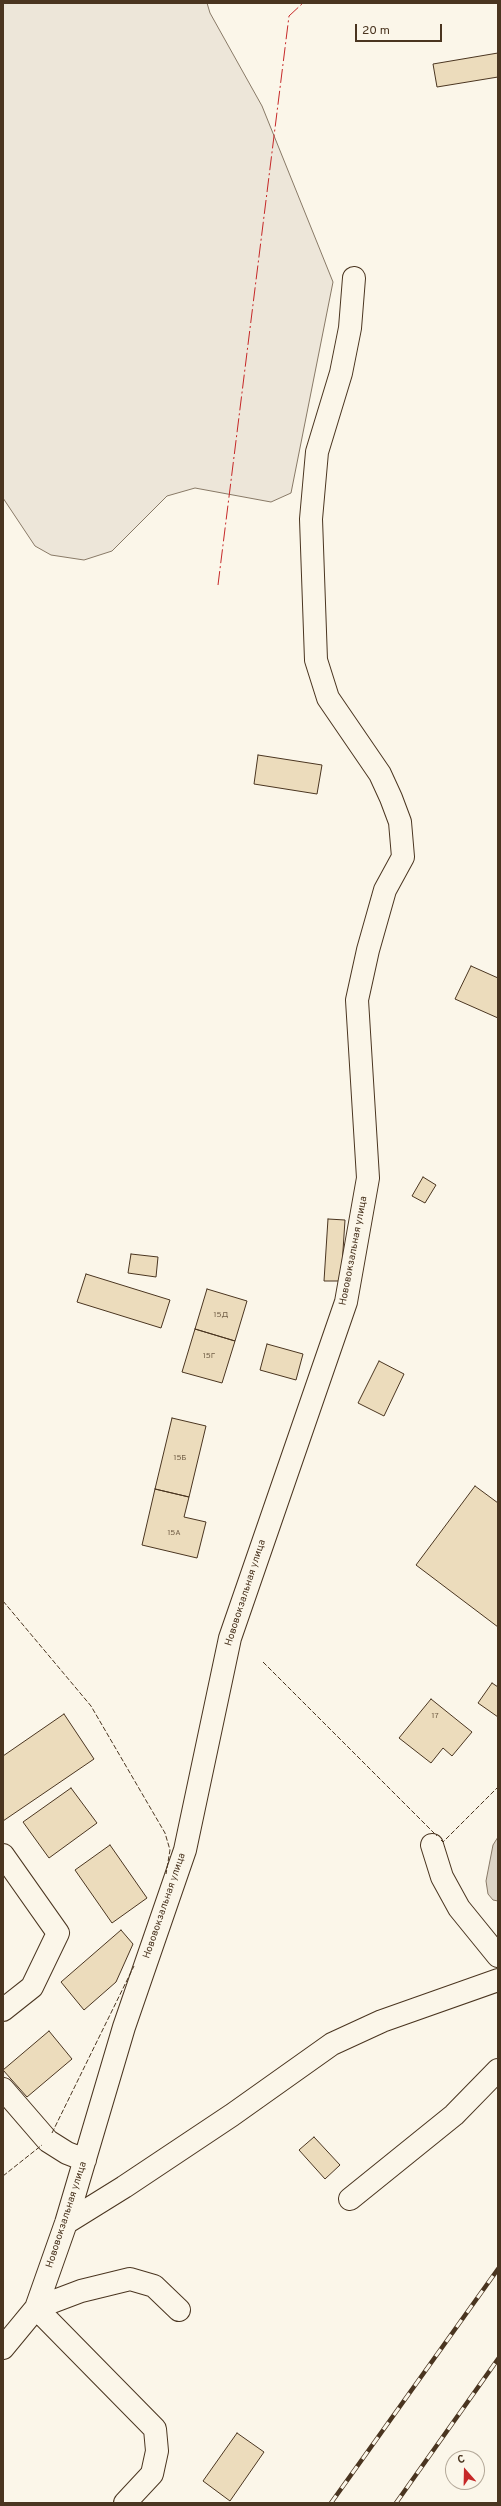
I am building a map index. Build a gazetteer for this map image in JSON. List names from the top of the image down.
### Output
{
  "streets": {
    "street": ["Нововокзальная улица"]
  },
  "house_numbers": [
    "15Д",
    "15Г",
    "15Б",
    "15А",
    "17"
  ],
  "scale_bar": "20 m",
  "north": "top"
}
